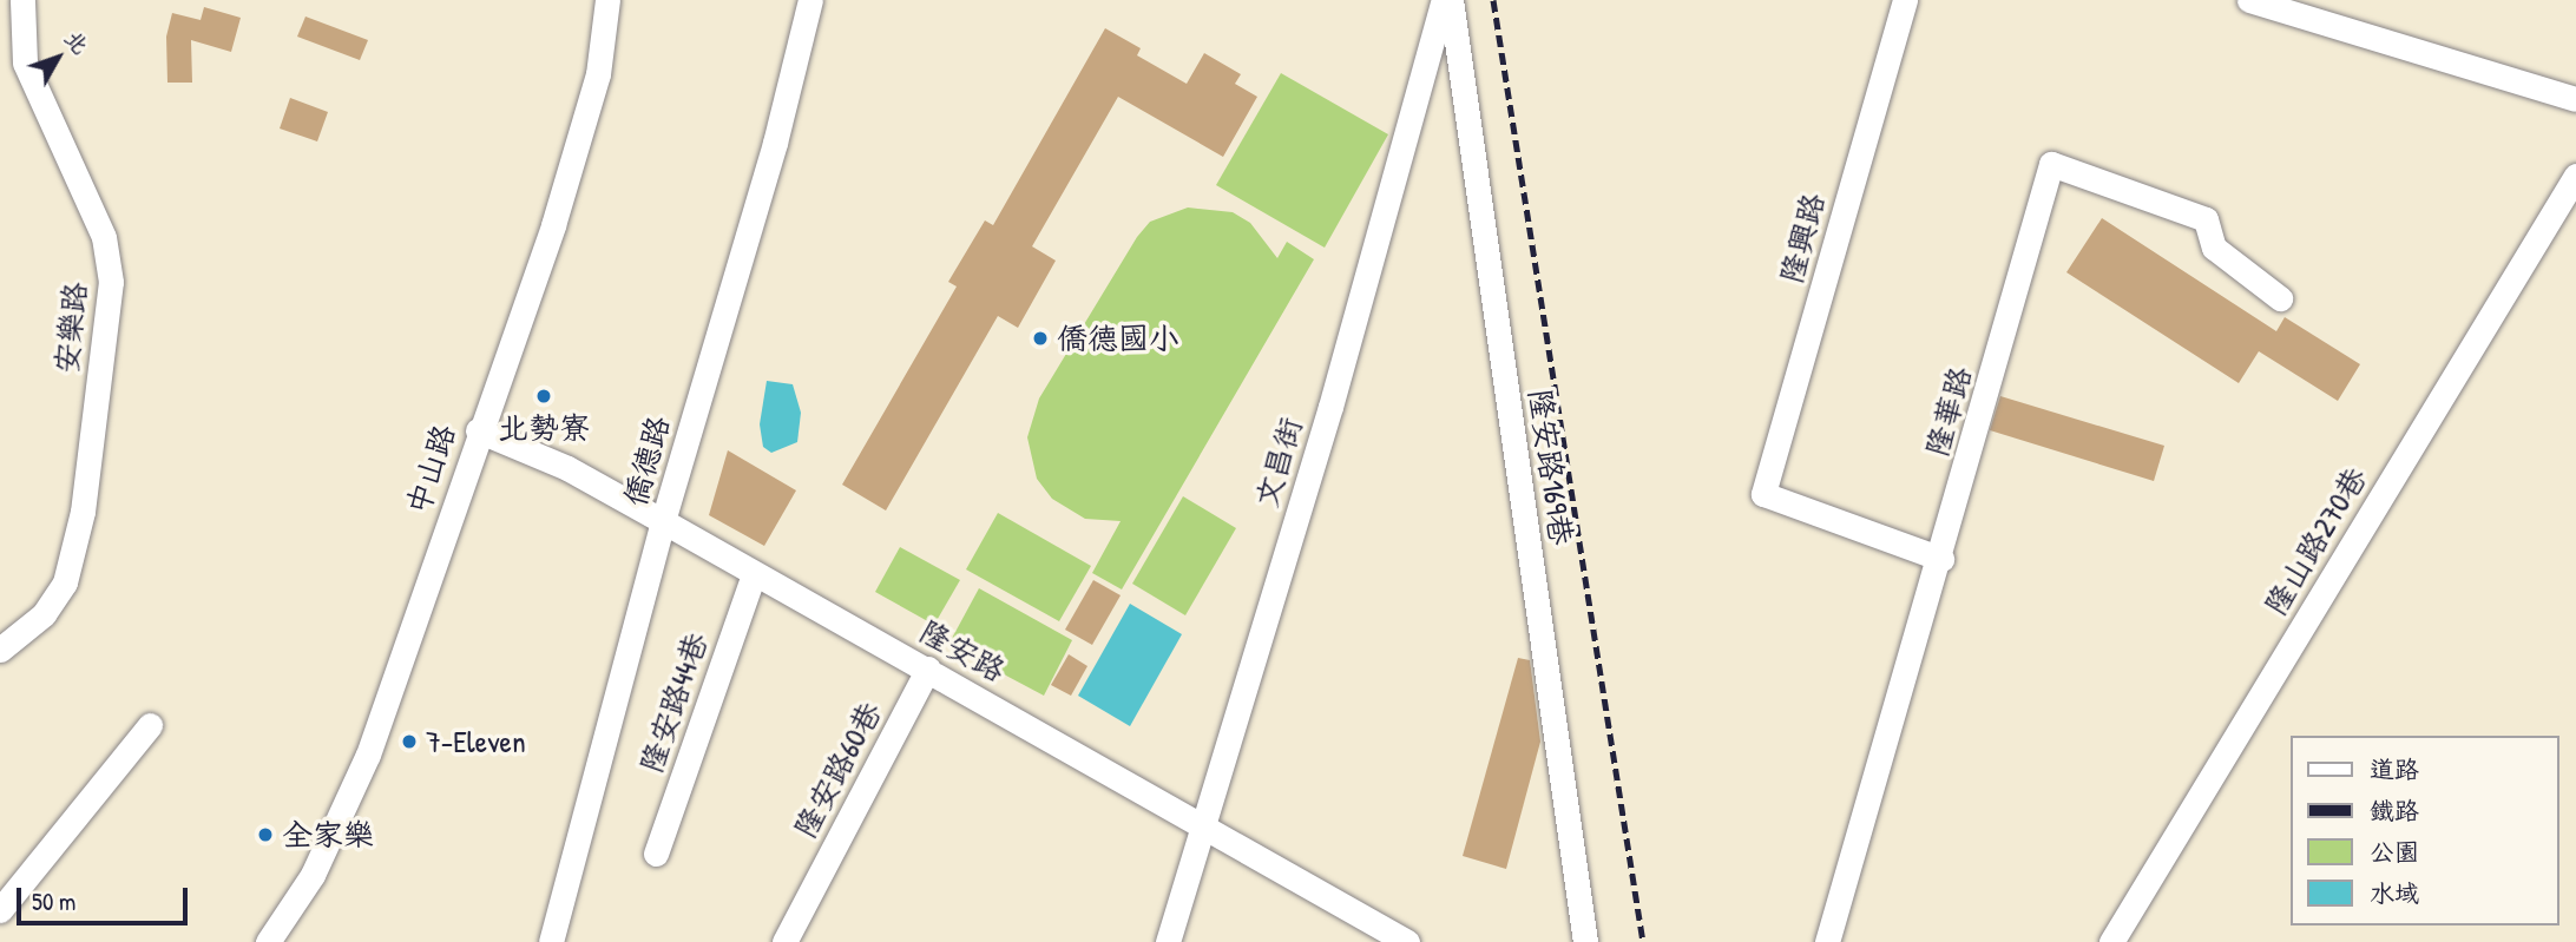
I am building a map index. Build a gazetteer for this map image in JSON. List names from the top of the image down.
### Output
{
  "streets": {
    "street": [
      "隆興路",
      "安樂路",
      "隆華路",
      "僑德路",
      "文昌街",
      "隆安路169巷",
      "中山路",
      "隆山路270巷",
      "隆安路",
      "隆安路44巷",
      "隆安路60巷"
    ]
  },
  "crossings": [
    ["隆興路", "隆華路"],
    ["僑德路", "隆安路"],
    ["文昌街", "隆安路"],
    ["中山路", "隆安路"],
    ["隆安路", "隆安路44巷"],
    ["隆安路", "隆安路60巷"]
  ],
  "places": [
    "僑德國小",
    "北勢寮",
    "7-Eleven",
    "全家樂"
  ],
  "legend": [
    "道路",
    "鐵路",
    "公園",
    "水域"
  ],
  "scale_bar": "50 m",
  "north": "top right"
}
